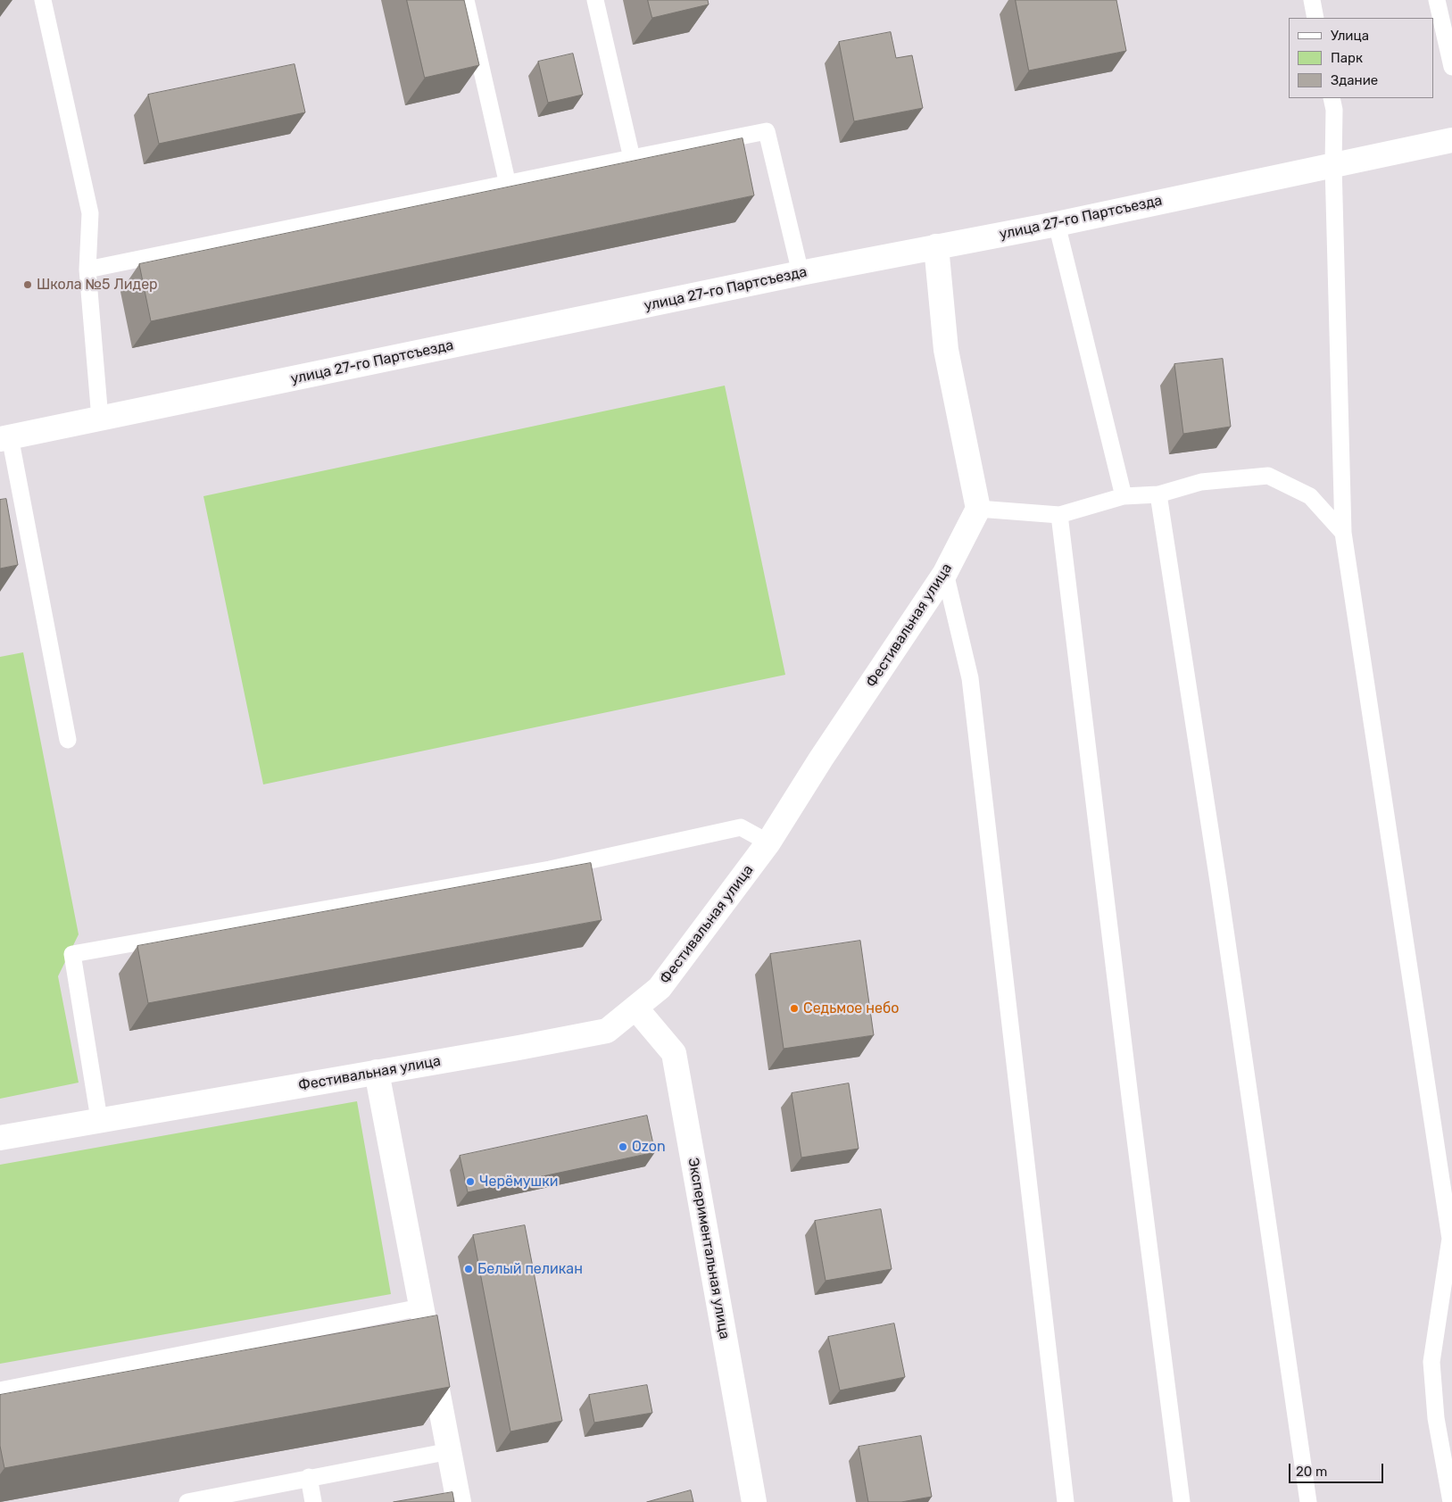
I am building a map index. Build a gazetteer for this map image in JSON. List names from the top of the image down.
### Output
{
  "streets": {
    "street": ["улица 27-го Партсъезда", "Фестивальная улица", "Экспериментальная улица"]
  },
  "crossings": [
    ["Фестивальная улица", "Экспериментальная улица"]
  ],
  "places": [
    "Школа №5 Лидер",
    "Седьмое небо",
    "Ozon",
    "Черёмушки",
    "Белый пеликан"
  ],
  "legend": ["Улица", "Парк", "Здание"],
  "scale_bar": "20 m"
}
